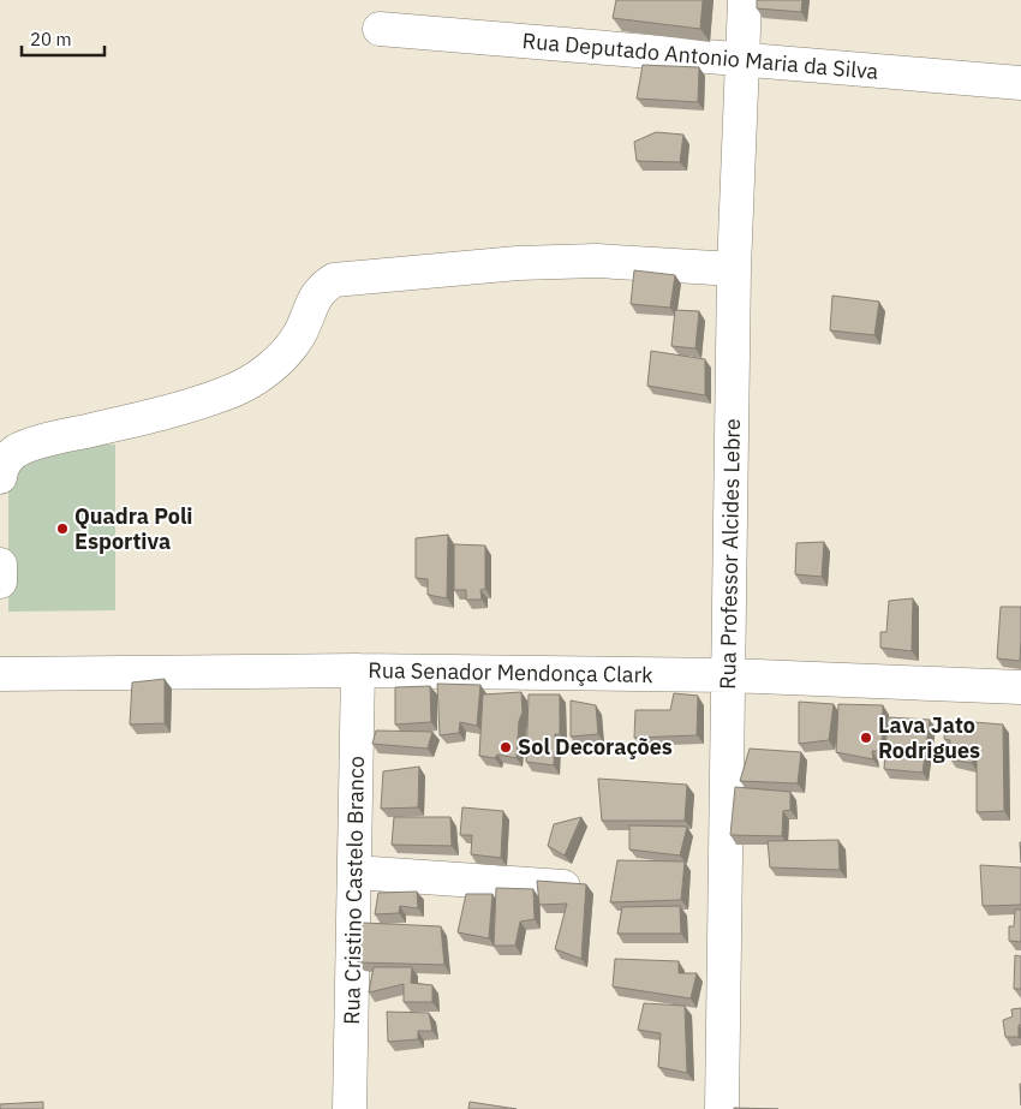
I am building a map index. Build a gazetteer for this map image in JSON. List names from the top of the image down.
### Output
{
  "streets": {
    "street": [
      "Rua Deputado Antonio Maria da Silva",
      "Rua Professor Alcides Lebre",
      "Rua Senador Mendonça Clark",
      "Rua Cristino Castelo Branco"
    ]
  },
  "crossings": [
    ["Rua Deputado Antonio Maria da Silva", "Rua Professor Alcides Lebre"],
    ["Rua Professor Alcides Lebre", "Rua Senador Mendonça Clark"],
    ["Rua Senador Mendonça Clark", "Rua Cristino Castelo Branco"]
  ],
  "places": ["Quadra Poli Esportiva", "Lava Jato Rodrigues", "Sol Decorações"],
  "scale_bar": "20 m"
}
